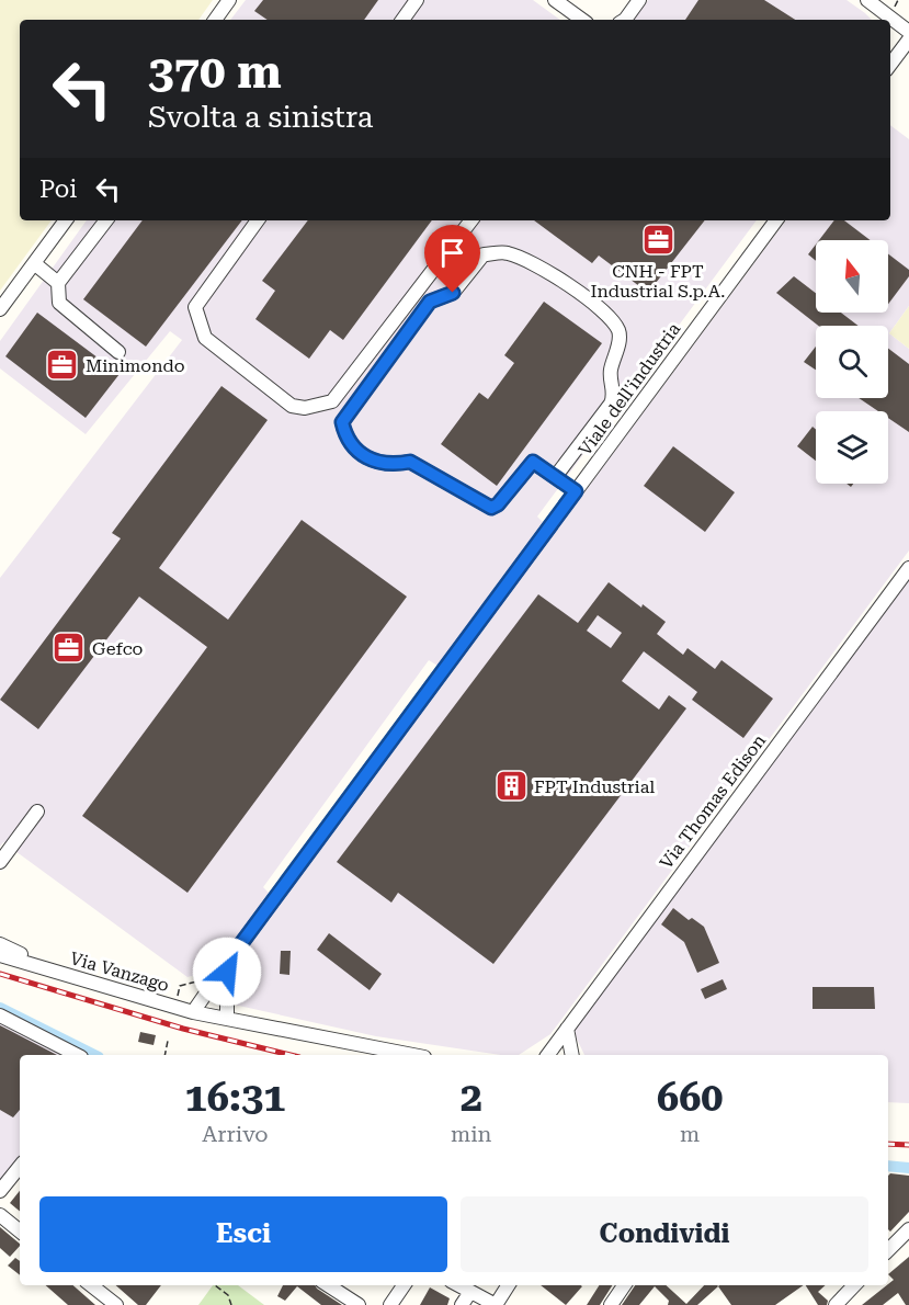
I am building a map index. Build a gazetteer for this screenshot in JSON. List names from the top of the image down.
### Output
{
  "streets": {
    "street": ["Viale dell'industria", "Via Thomas Edison", "Via Vanzago"]
  },
  "crossings": [
    ["Viale dell'industria", "Via Vanzago"]
  ],
  "places": {
    "office": ["CNH - FPT Industrial S.p.A.", "Minimondo", "Gefco"],
    "building": ["FPT Industrial"]
  },
  "north": "top",
  "page": {
    "turn": ["370 m", "Svolta a sinistra"],
    "then": "Poi",
    "eta": [
      "16:31",
      "Arrivo",
      "2",
      "min",
      "660",
      "m"
    ],
    "buttons": ["Esci", "Condividi"]
  }
}
